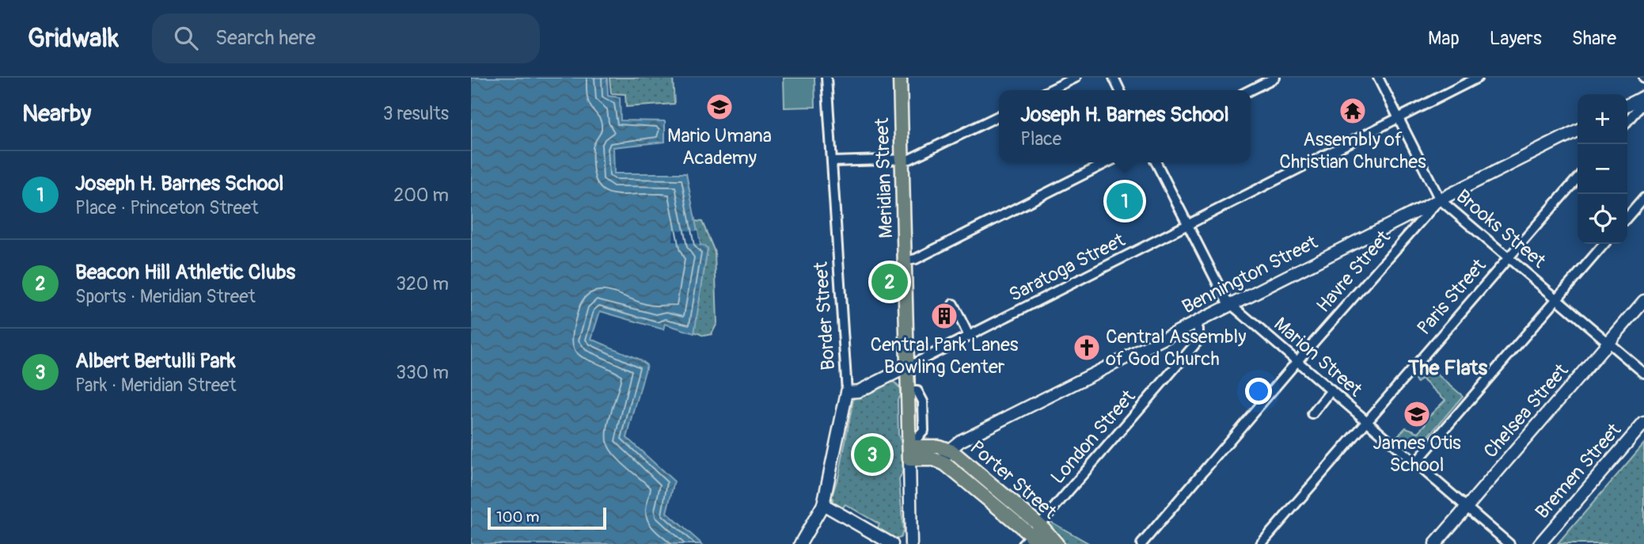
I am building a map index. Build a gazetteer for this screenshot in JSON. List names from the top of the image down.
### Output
{
  "streets": {
    "main road": [
      "Meridian Street",
      "Bennington Street",
      "Border Street",
      "Chelsea Street",
      "Bremen Street",
      "Porter Street"
    ],
    "street": [
      "Brooks Street",
      "Saratoga Street",
      "Havre Street",
      "Paris Street",
      "Marion Street",
      "London Street"
    ]
  },
  "crossings": [
    ["Meridian Street", "Saratoga Street"],
    ["Meridian Street", "Porter Street"],
    ["Brooks Street", "Saratoga Street"],
    ["Brooks Street", "Havre Street"],
    ["Brooks Street", "Bennington Street"],
    ["Brooks Street", "Paris Street"],
    ["Brooks Street", "Chelsea Street"],
    ["Saratoga Street", "Marion Street"],
    ["Havre Street", "Bennington Street"],
    ["Havre Street", "Marion Street"],
    ["Bennington Street", "Marion Street"],
    ["Bennington Street", "London Street"],
    ["Bennington Street", "Porter Street"],
    ["Paris Street", "Marion Street"],
    ["Marion Street", "Chelsea Street"],
    ["London Street", "Porter Street"]
  ],
  "districts": ["The Flats"],
  "places": {
    "school or university": ["Mario Umana Academy", "James Otis School"],
    "temple": ["Assembly of Christian Churches"],
    "building": ["Central Park Lanes Bowling Center"],
    "church": ["Central Assembly of God Church"]
  },
  "scale_bar": "100 m",
  "page": {
    "header": "Gridwalk",
    "search": "Search here",
    "nav": ["Map", "Layers", "Share"],
    "heading": ["Nearby", "3 results"],
    "popup": ["Joseph H. Barnes School", "Place"],
    "map_buttons": ["+", "−"],
    "list": [
      {
        "mark": "1",
        "name": "Joseph H. Barnes School",
        "note": "Place · Princeton Street",
        "value": "200 m"
      },
      {
        "mark": "2",
        "name": "Beacon Hill Athletic Clubs",
        "note": "Sports · Meridian Street",
        "value": "320 m"
      },
      {
        "mark": "3",
        "name": "Albert Bertulli Park",
        "note": "Park · Meridian Street",
        "value": "330 m"
      }
    ],
    "pins": ["1", "2", "3"],
    "scale": "100 m"
  }
}
